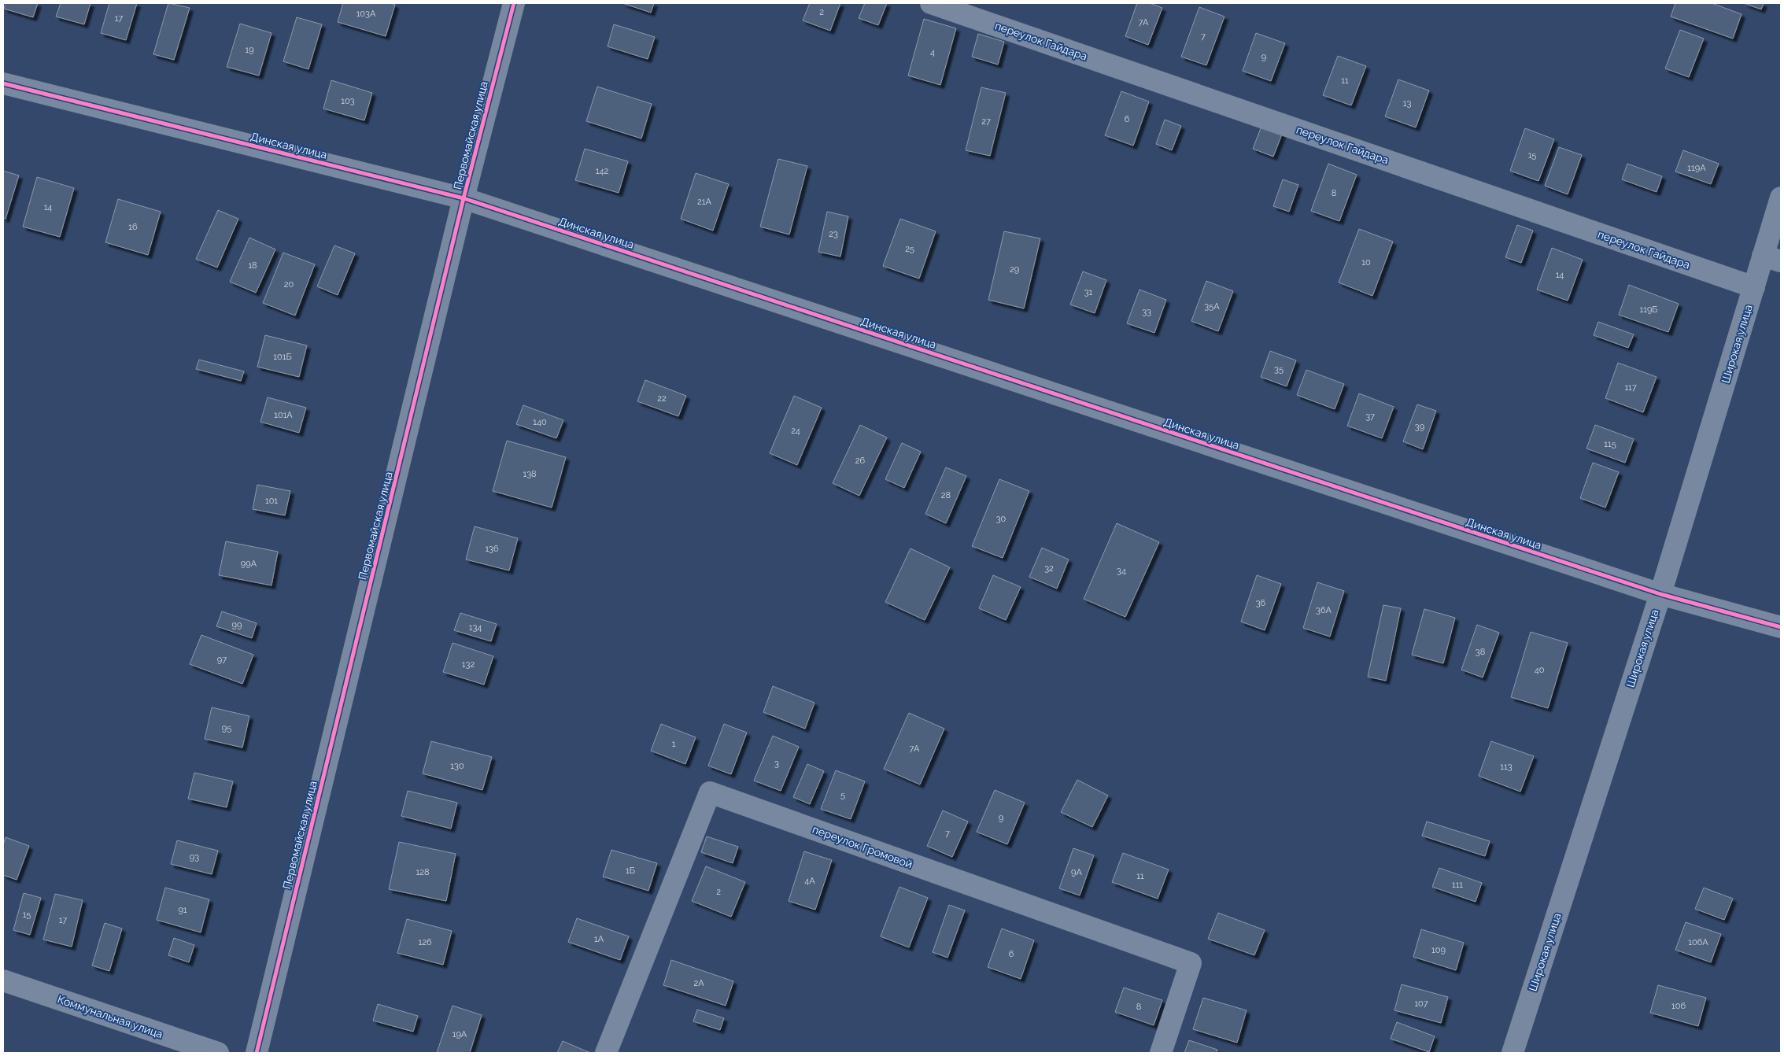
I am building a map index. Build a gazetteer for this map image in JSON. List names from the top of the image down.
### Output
{
  "streets": {
    "street": [
      "переулок Гайдара",
      "Первомайская улица",
      "Динская улица",
      "Широкая улица",
      "переулок Громовой",
      "Коммунальная улица"
    ]
  },
  "crossings": [
    ["переулок Гайдара", "Широкая улица"],
    ["Первомайская улица", "Динская улица"],
    ["Динская улица", "Широкая улица"]
  ],
  "house_numbers": [
    "2",
    "103А",
    "17",
    "7А",
    "7",
    "19",
    "4",
    "9",
    "11",
    "103",
    "13",
    "6",
    "27",
    "15",
    "119А",
    "142",
    "8",
    "21А",
    "14",
    "16",
    "23",
    "25",
    "10",
    "18",
    "29",
    "14",
    "20",
    "31",
    "35А",
    "119Б",
    "33",
    "101Б",
    "35",
    "117",
    "22",
    "101А",
    "37",
    "140",
    "39",
    "24",
    "115",
    "26",
    "138",
    "28",
    "101",
    "30",
    "136",
    "99А",
    "32",
    "34",
    "36",
    "36А",
    "99",
    "134",
    "38",
    "97",
    "132",
    "40",
    "95",
    "1",
    "7А",
    "3",
    "130",
    "113",
    "5",
    "9",
    "7",
    "93",
    "1Б",
    "128",
    "9А",
    "11",
    "4А",
    "111",
    "2",
    "91",
    "15",
    "17",
    "1А",
    "126",
    "106А",
    "109",
    "6",
    "2А",
    "107",
    "106",
    "8",
    "19А"
  ]
}
